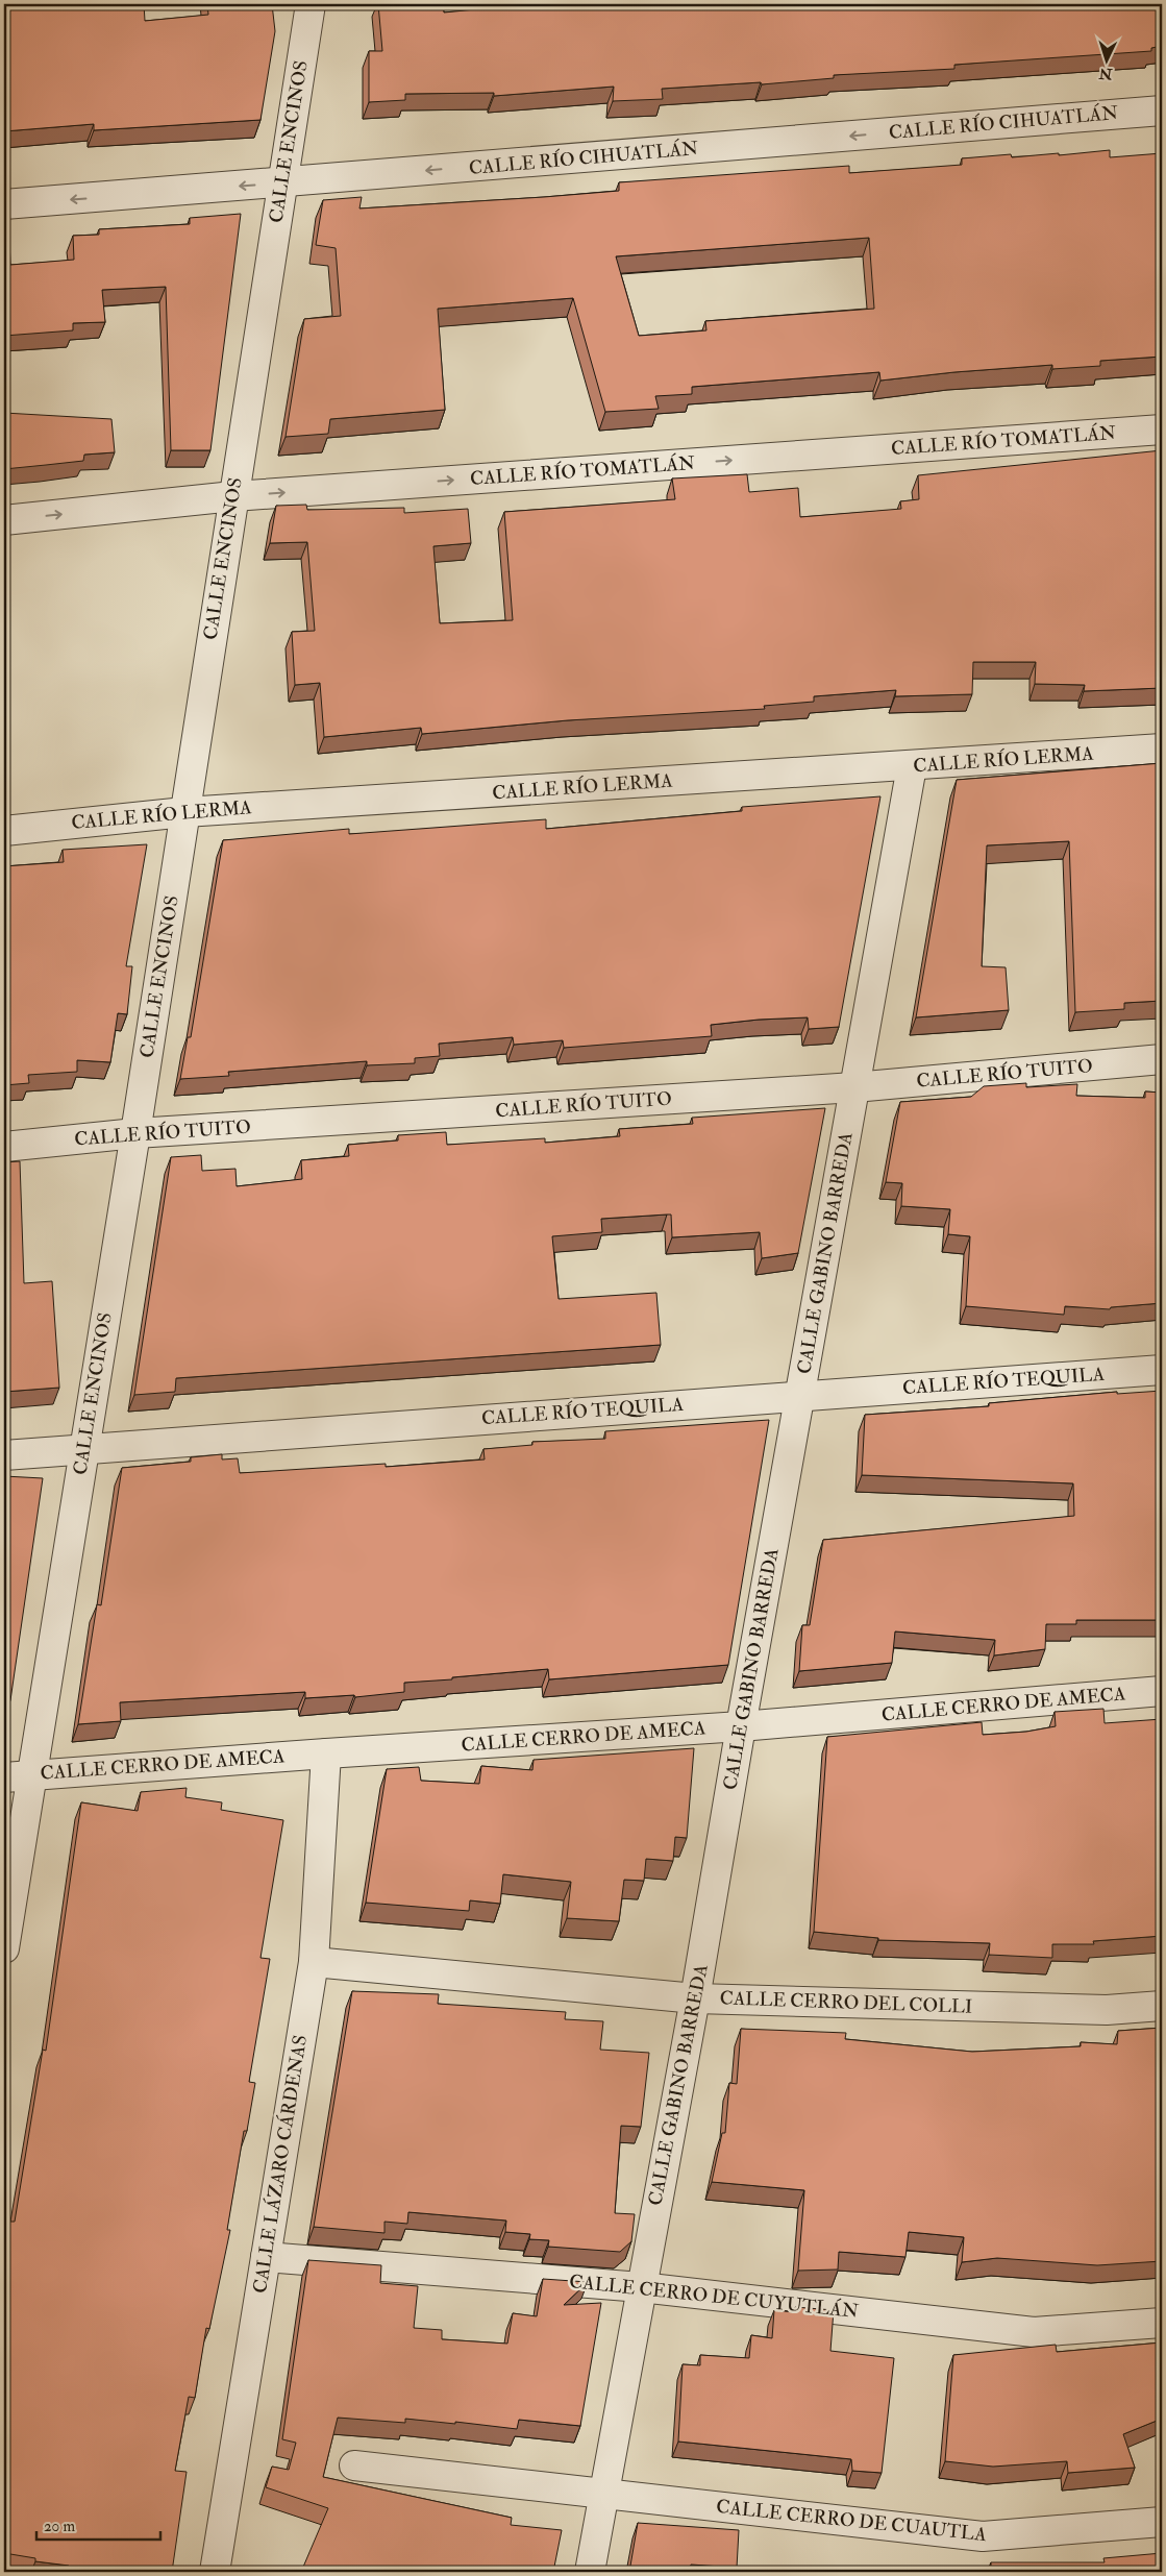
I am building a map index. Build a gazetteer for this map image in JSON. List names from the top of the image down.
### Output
{
  "streets": {
    "street": [
      "CALLE RÍO CIHUATLÁN",
      "CALLE ENCINOS",
      "CALLE RÍO TOMATLÁN",
      "CALLE RÍO LERMA",
      "CALLE RÍO TUITO",
      "CALLE GABINO BARREDA",
      "CALLE RÍO TEQUILA",
      "CALLE CERRO DE AMECA",
      "CALLE CERRO DEL COLLI",
      "CALLE LÁZARO CÁRDENAS",
      "CALLE CERRO DE CUYUTLÁN",
      "CALLE CERRO DE CUAUTLA"
    ]
  },
  "crossings": [
    ["CALLE RÍO CIHUATLÁN", "CALLE ENCINOS"],
    ["CALLE ENCINOS", "CALLE RÍO TOMATLÁN"],
    ["CALLE ENCINOS", "CALLE RÍO LERMA"],
    ["CALLE ENCINOS", "CALLE RÍO TUITO"],
    ["CALLE ENCINOS", "CALLE RÍO TEQUILA"],
    ["CALLE ENCINOS", "CALLE CERRO DE AMECA"],
    ["CALLE RÍO LERMA", "CALLE GABINO BARREDA"],
    ["CALLE RÍO TUITO", "CALLE GABINO BARREDA"],
    ["CALLE GABINO BARREDA", "CALLE RÍO TEQUILA"],
    ["CALLE GABINO BARREDA", "CALLE CERRO DE AMECA"],
    ["CALLE GABINO BARREDA", "CALLE CERRO DEL COLLI"],
    ["CALLE GABINO BARREDA", "CALLE CERRO DE CUYUTLÁN"],
    ["CALLE GABINO BARREDA", "CALLE CERRO DE CUAUTLA"],
    ["CALLE CERRO DE AMECA", "CALLE LÁZARO CÁRDENAS"],
    ["CALLE CERRO DEL COLLI", "CALLE LÁZARO CÁRDENAS"],
    ["CALLE LÁZARO CÁRDENAS", "CALLE CERRO DE CUYUTLÁN"]
  ],
  "one_way": ["CALLE RÍO CIHUATLÁN", "CALLE RÍO TOMATLÁN"],
  "scale_bar": "20 m",
  "north": "bottom"
}
